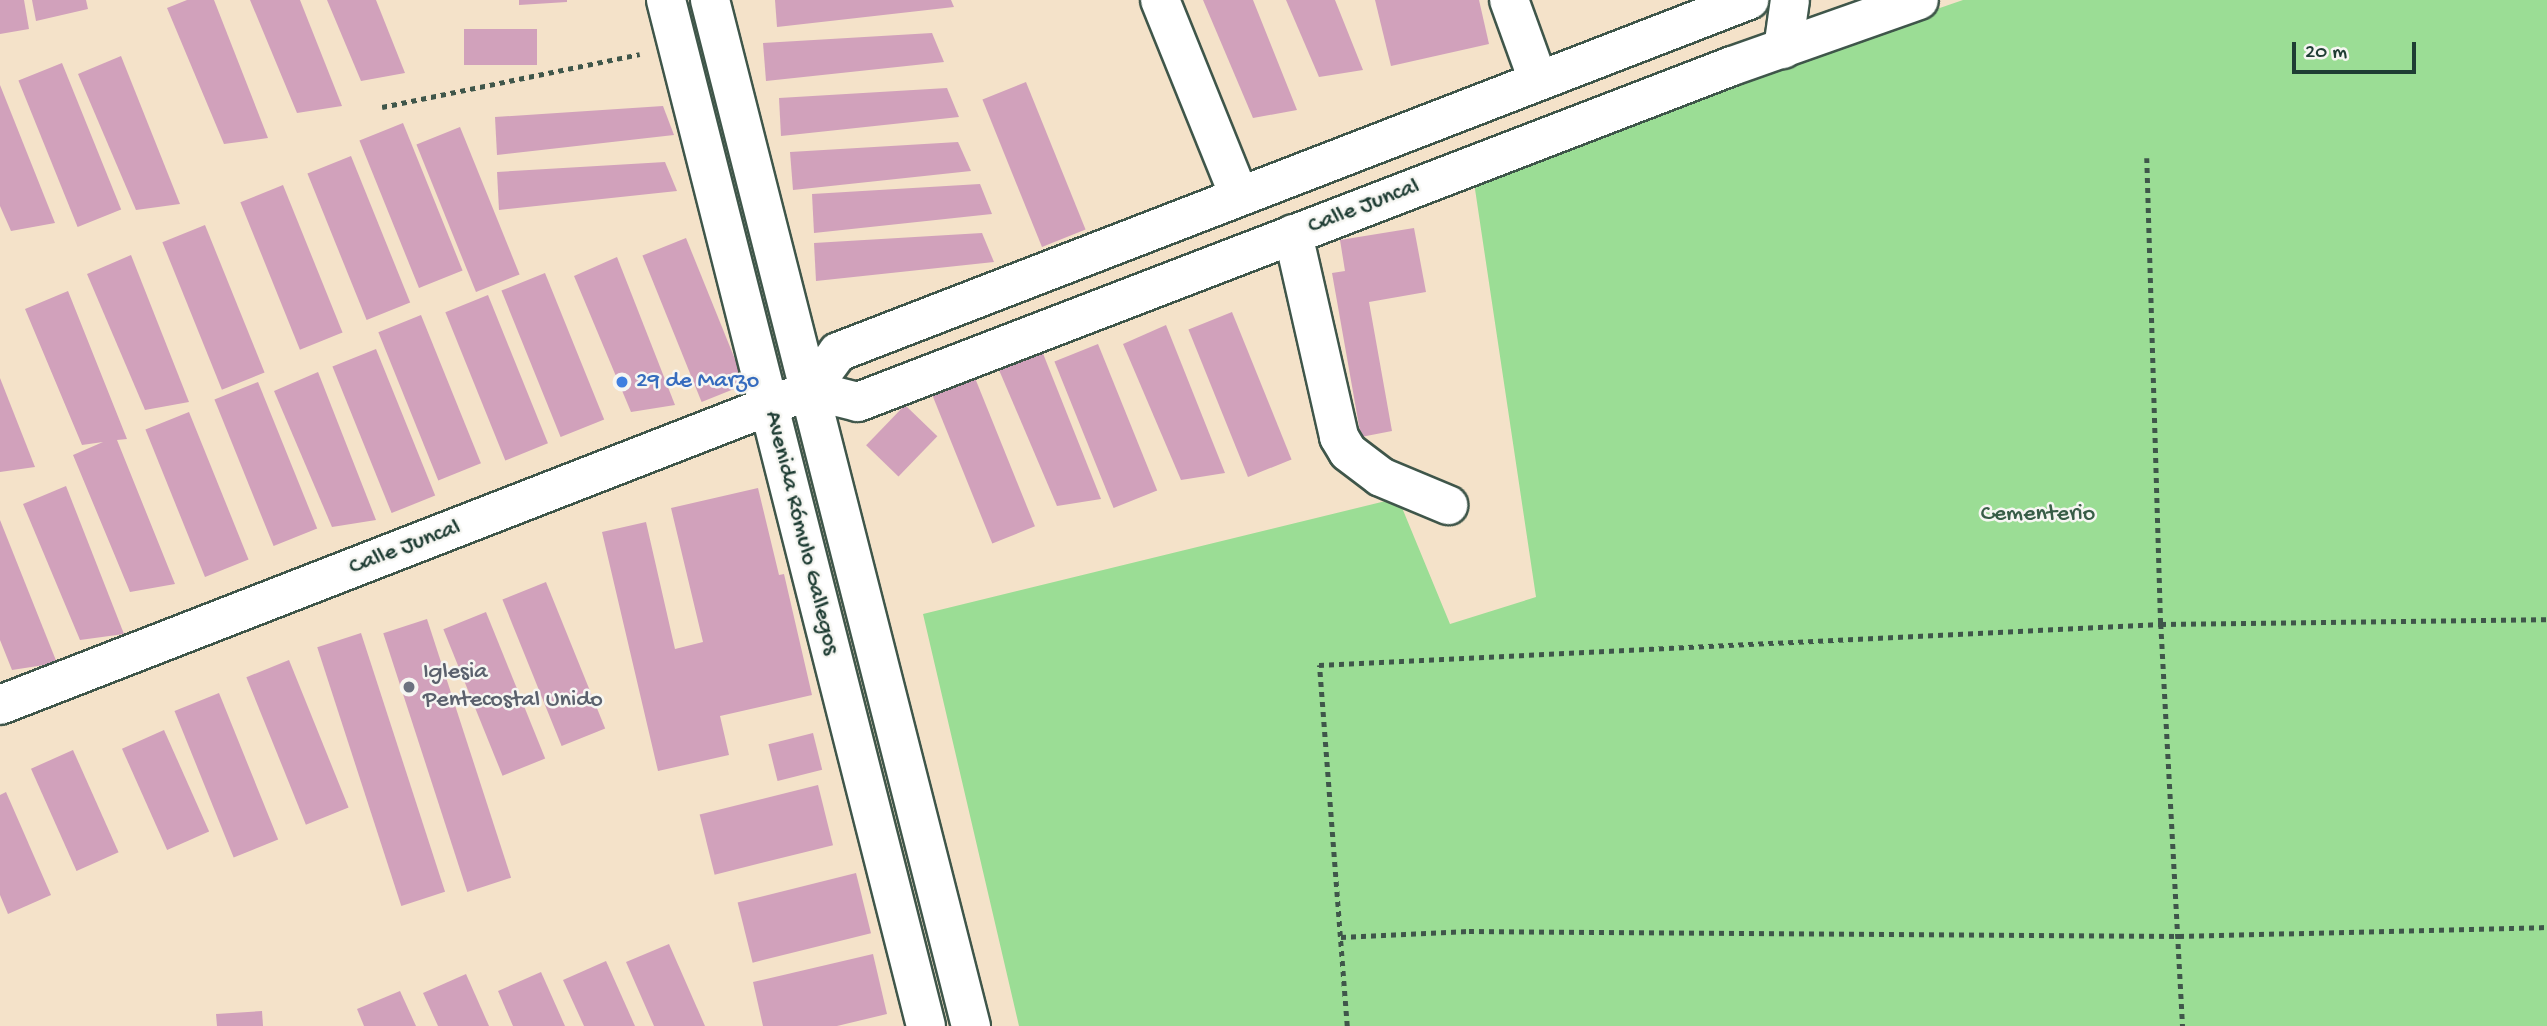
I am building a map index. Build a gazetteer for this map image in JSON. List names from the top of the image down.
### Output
{
  "streets": {
    "street": ["Calle Juncal", "Avenida Rómulo Gallegos"]
  },
  "crossings": [
    ["Calle Juncal", "Avenida Rómulo Gallegos"]
  ],
  "parks": ["Cementerio"],
  "places": ["29 de Marzo", "Iglesia Pentecostal Unido"],
  "scale_bar": "20 m"
}
